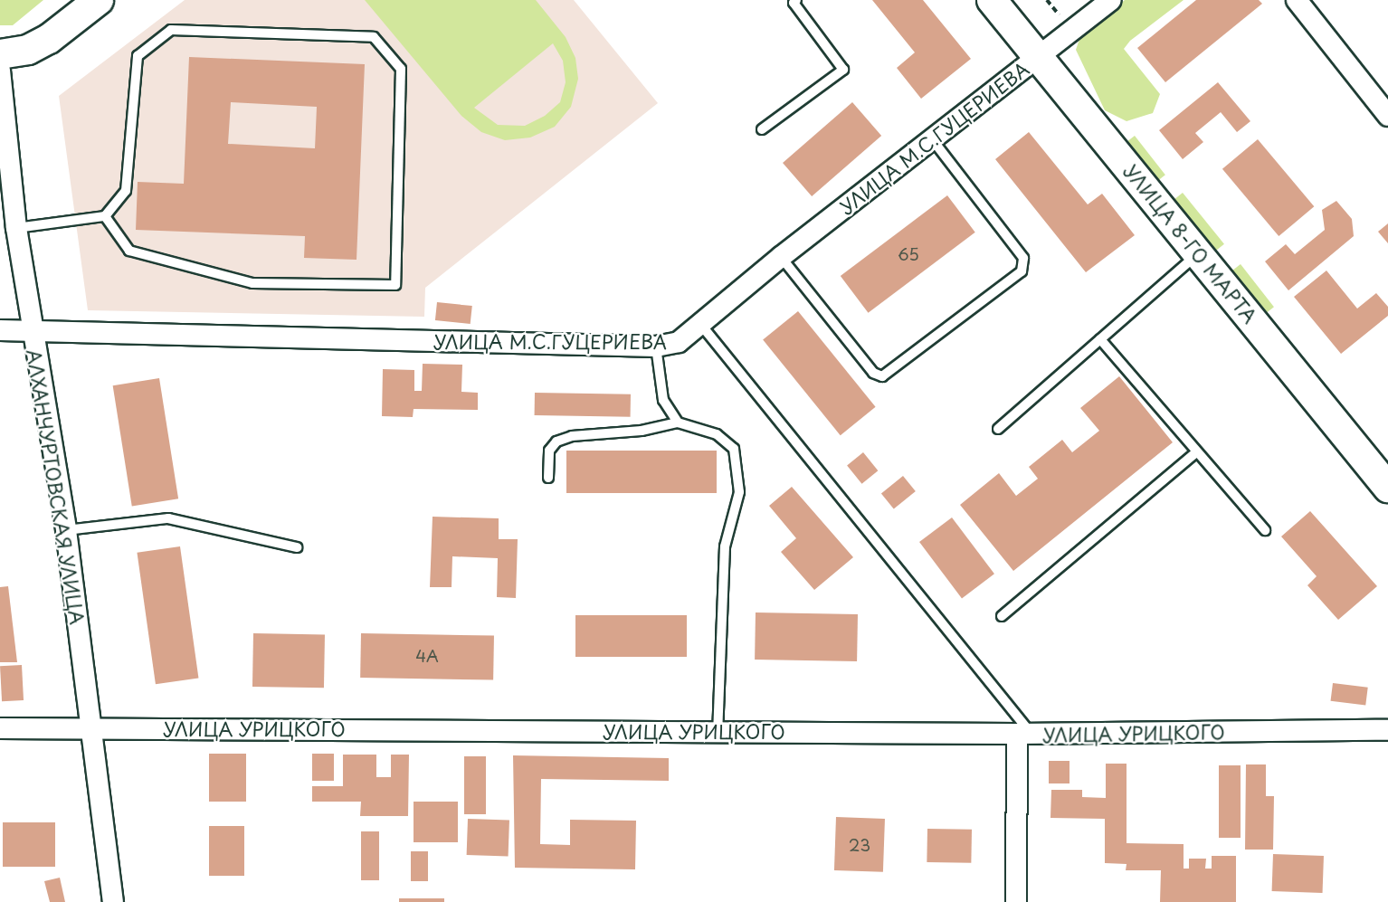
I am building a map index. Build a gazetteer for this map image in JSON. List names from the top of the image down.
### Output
{
  "streets": {
    "street": [
      "УЛИЦА М.С.ГУЦЕРИЕВА",
      "УЛИЦА 8-ГО МАРТА",
      "АЛХАНЧУРТОВСКАЯ УЛИЦА",
      "УЛИЦА УРИЦКОГО"
    ]
  },
  "crossings": [
    ["УЛИЦА М.С.ГУЦЕРИЕВА", "УЛИЦА 8-ГО МАРТА"],
    ["УЛИЦА М.С.ГУЦЕРИЕВА", "АЛХАНЧУРТОВСКАЯ УЛИЦА"],
    ["АЛХАНЧУРТОВСКАЯ УЛИЦА", "УЛИЦА УРИЦКОГО"]
  ],
  "house_numbers": ["65", "4А", "23"]
}
